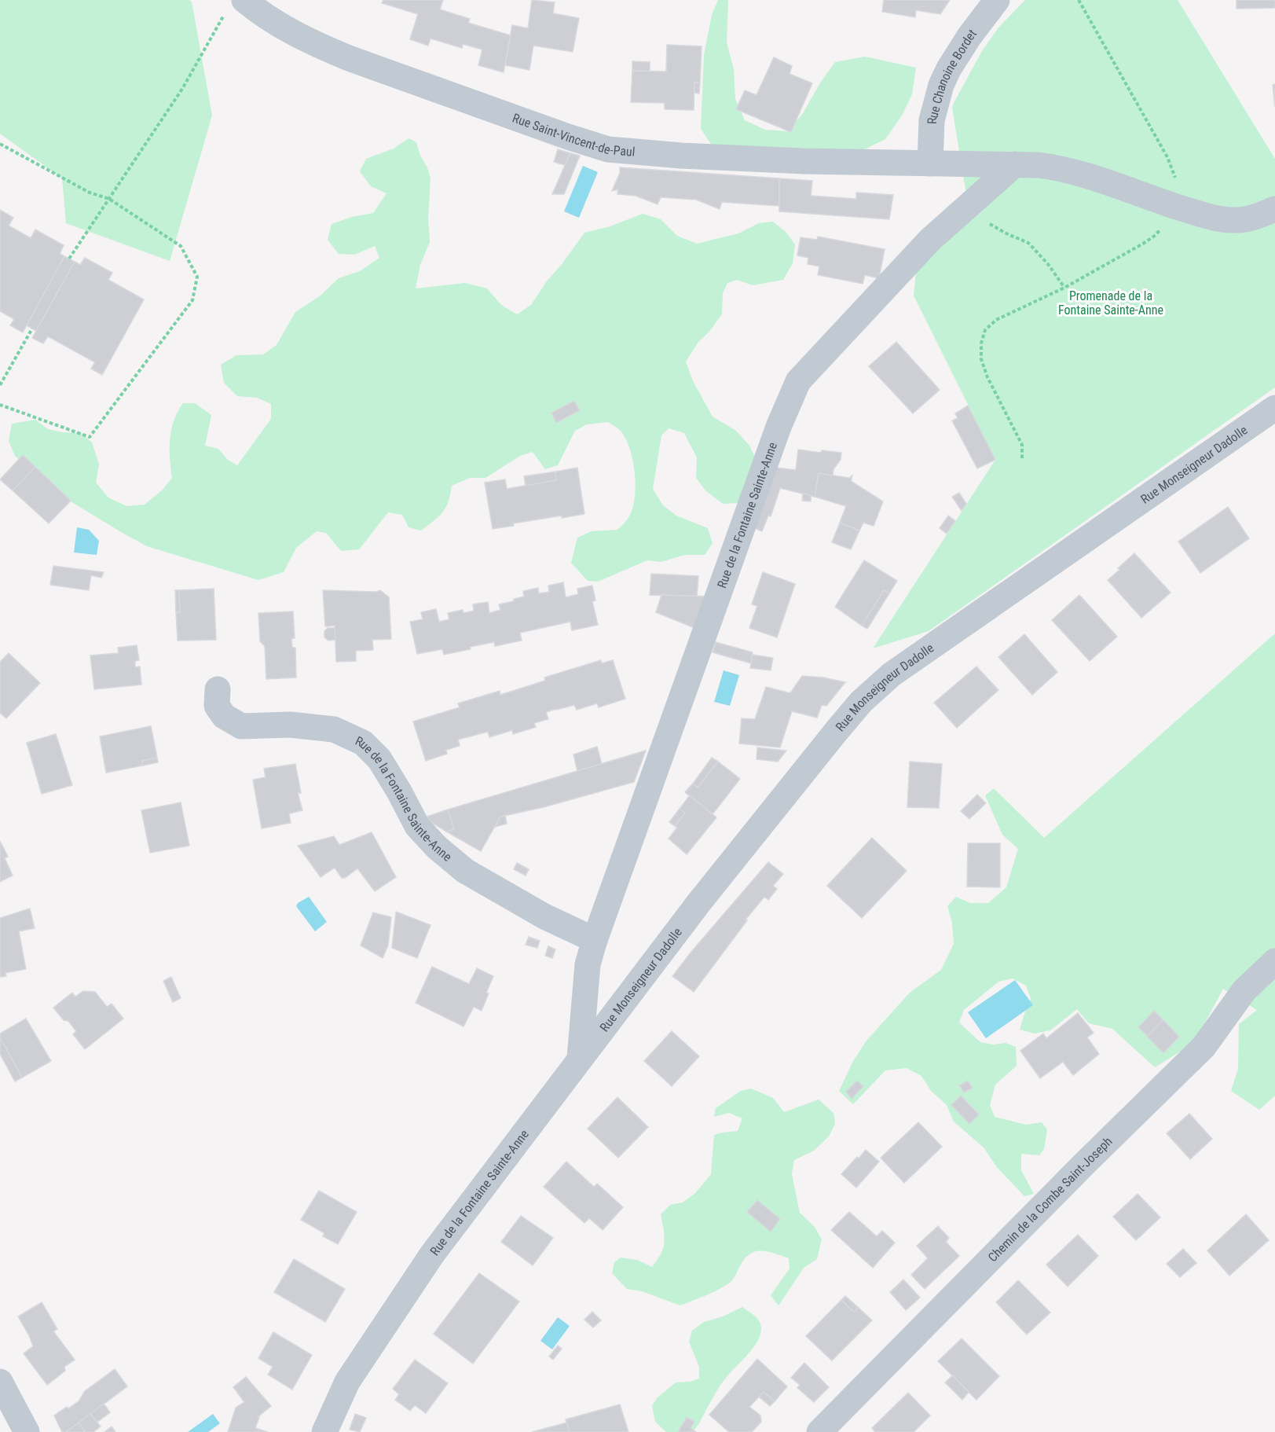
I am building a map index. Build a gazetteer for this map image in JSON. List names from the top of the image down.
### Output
{
  "streets": {
    "street": [
      "Rue Chanoine Bordet",
      "Rue Saint-Vincent-de-Paul",
      "Rue Monseigneur Dadolle",
      "Rue de la Fontaine Sainte-Anne",
      "Chemin de la Combe Saint-Joseph"
    ]
  },
  "crossings": [
    ["Rue Chanoine Bordet", "Rue Saint-Vincent-de-Paul"],
    ["Rue Monseigneur Dadolle", "Rue de la Fontaine Sainte-Anne"]
  ],
  "parks": ["Promenade de la Fontaine Sainte-Anne"]
}
